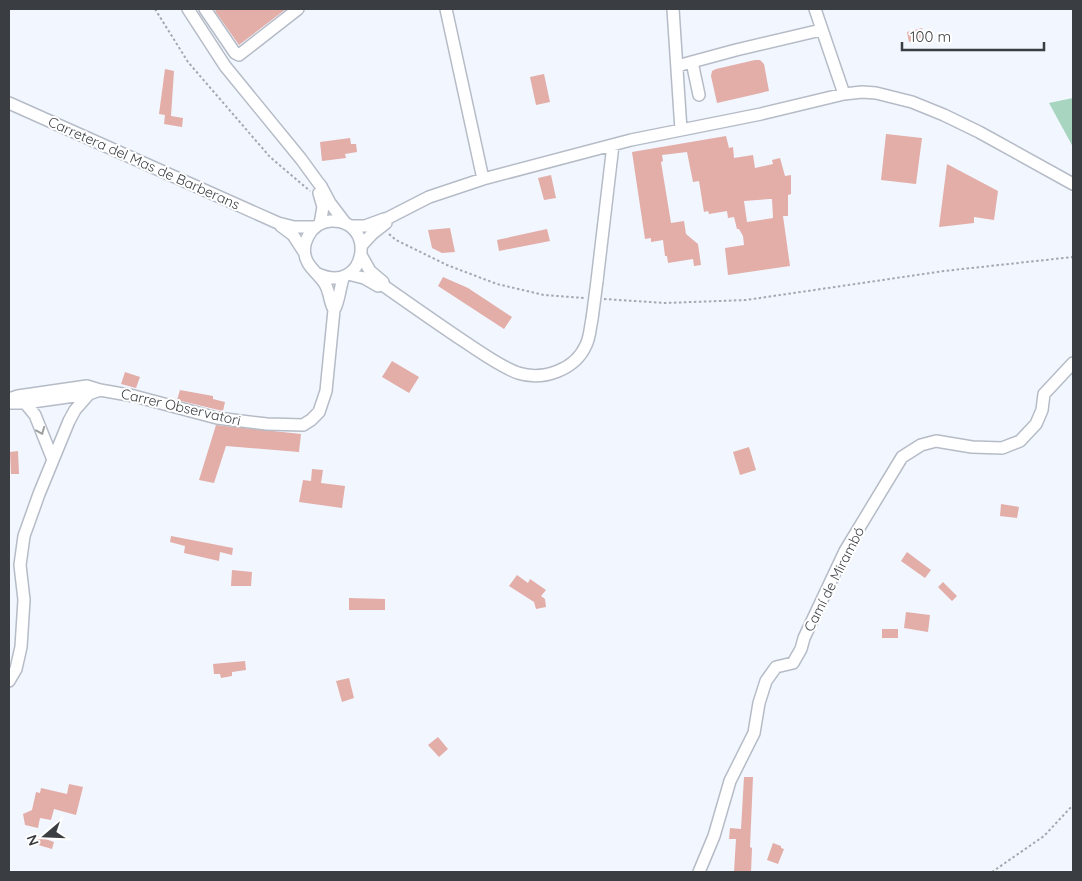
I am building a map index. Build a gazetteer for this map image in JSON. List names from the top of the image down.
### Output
{
  "streets": {
    "street": ["Carretera del Mas de Barberans", "Carrer Observatori", "Camí de Mirambó"]
  },
  "scale_bar": "100 m",
  "north": "left"
}
